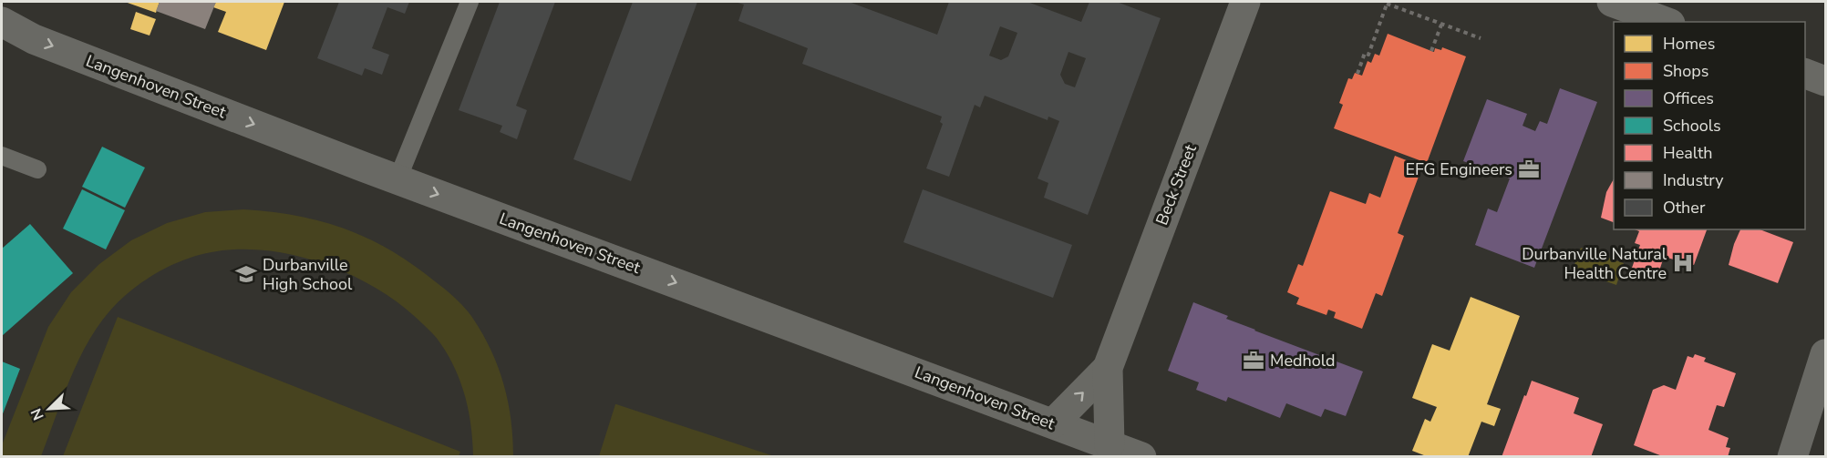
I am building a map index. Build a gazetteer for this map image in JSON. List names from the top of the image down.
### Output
{
  "streets": {
    "street": ["Langenhoven Street", "Beck Street"]
  },
  "crossings": [
    ["Langenhoven Street", "Beck Street"]
  ],
  "one_way": ["Langenhoven Street"],
  "places": {
    "office": ["EFG Engineers", "Medhold"],
    "hospital": ["Durbanville Natural Health Centre"],
    "school or university": ["Durbanville High School"]
  },
  "legend": [
    "Homes",
    "Shops",
    "Offices",
    "Schools",
    "Health",
    "Industry",
    "Other"
  ],
  "north": "bottom left"
}
